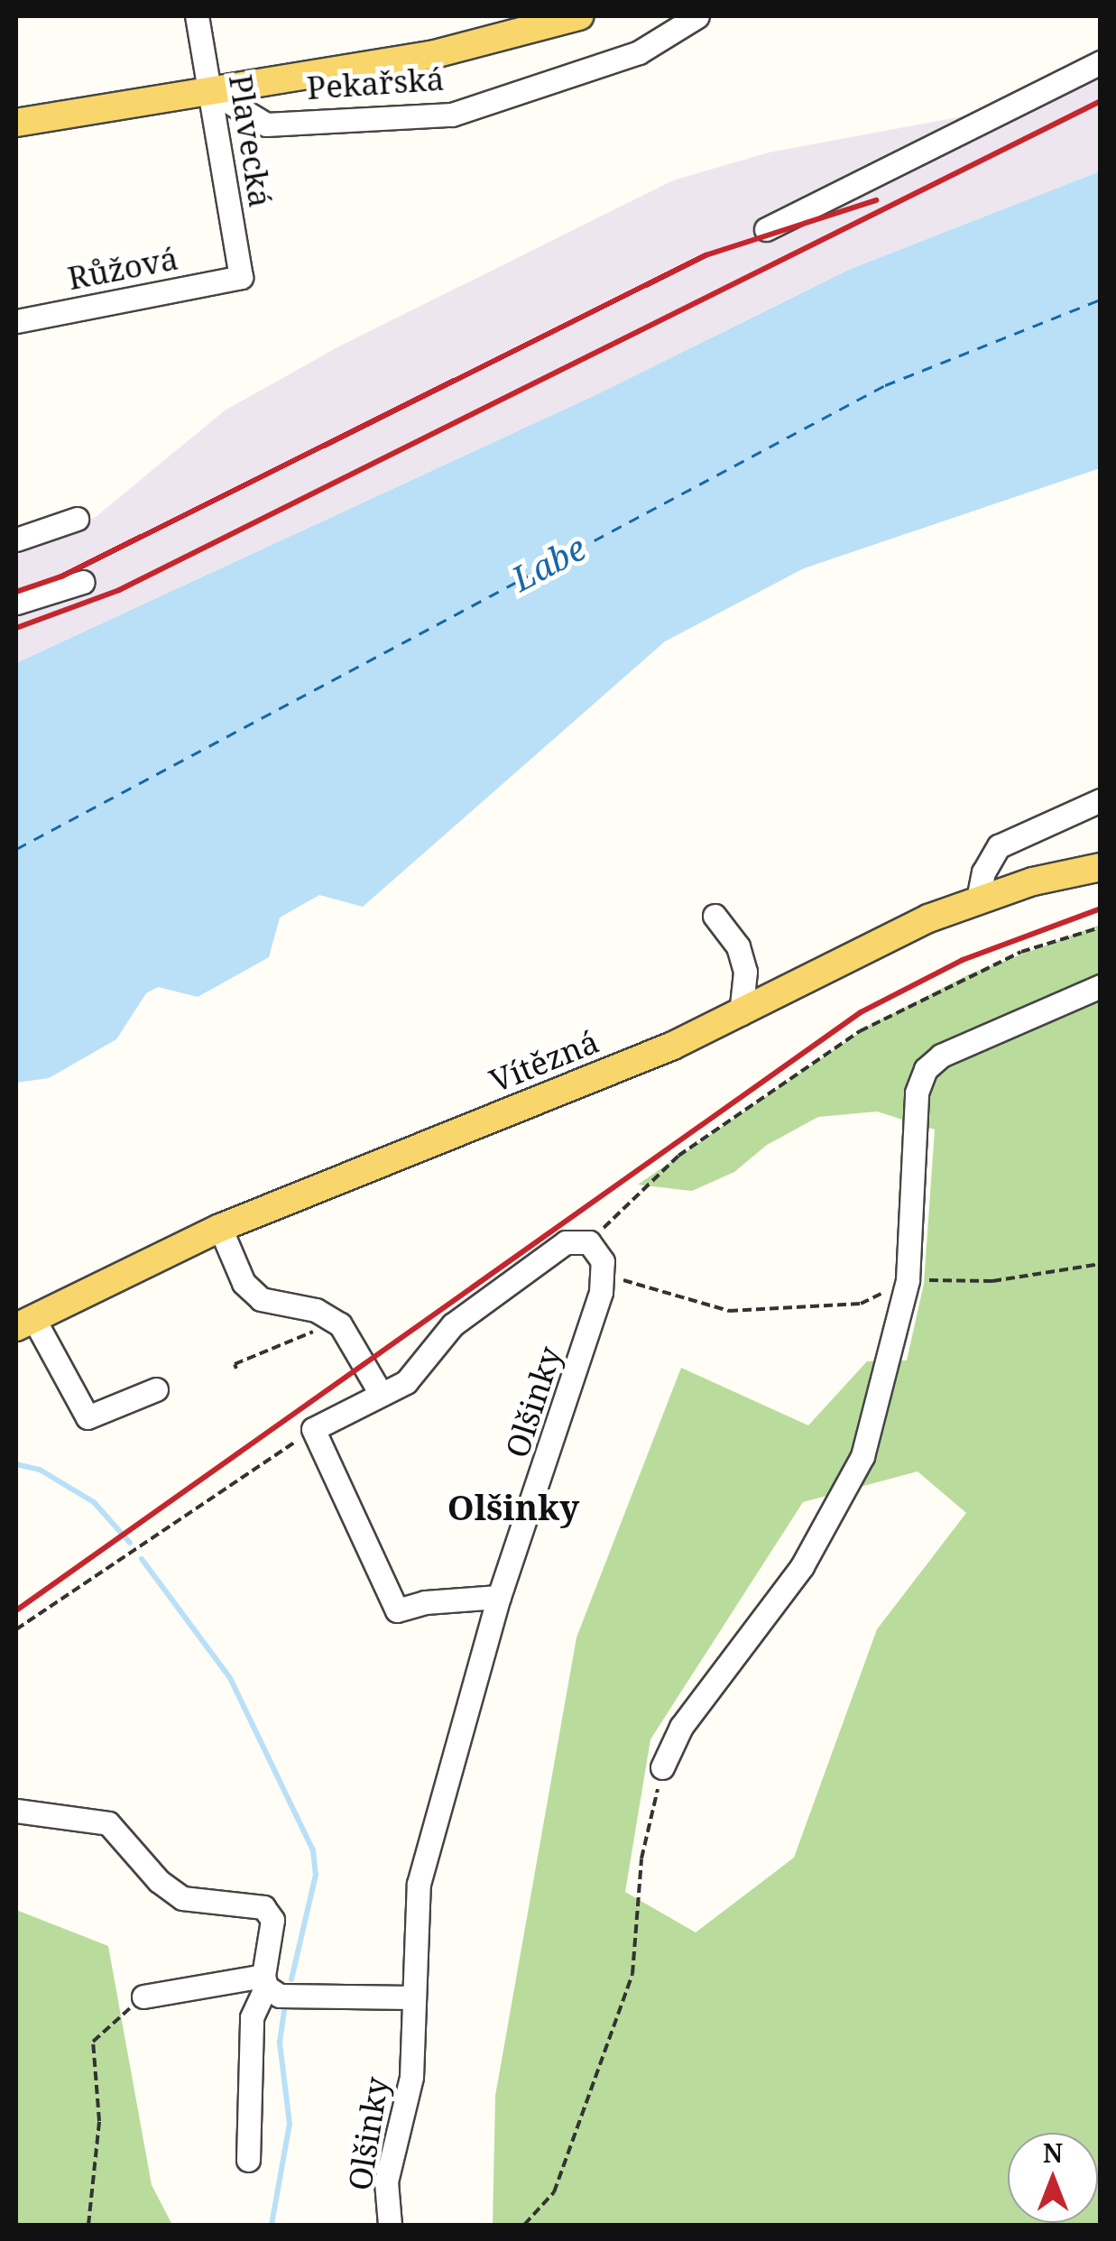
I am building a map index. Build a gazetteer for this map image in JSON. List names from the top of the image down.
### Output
{
  "streets": {
    "main road": ["Pekařská", "Vítězná"],
    "street": ["Plavecká", "Růžová", "Olšinky"]
  },
  "crossings": [
    ["Pekařská", "Plavecká"],
    ["Plavecká", "Růžová"]
  ],
  "districts": ["Olšinky"],
  "water": ["Labe"],
  "north": "top"
}
